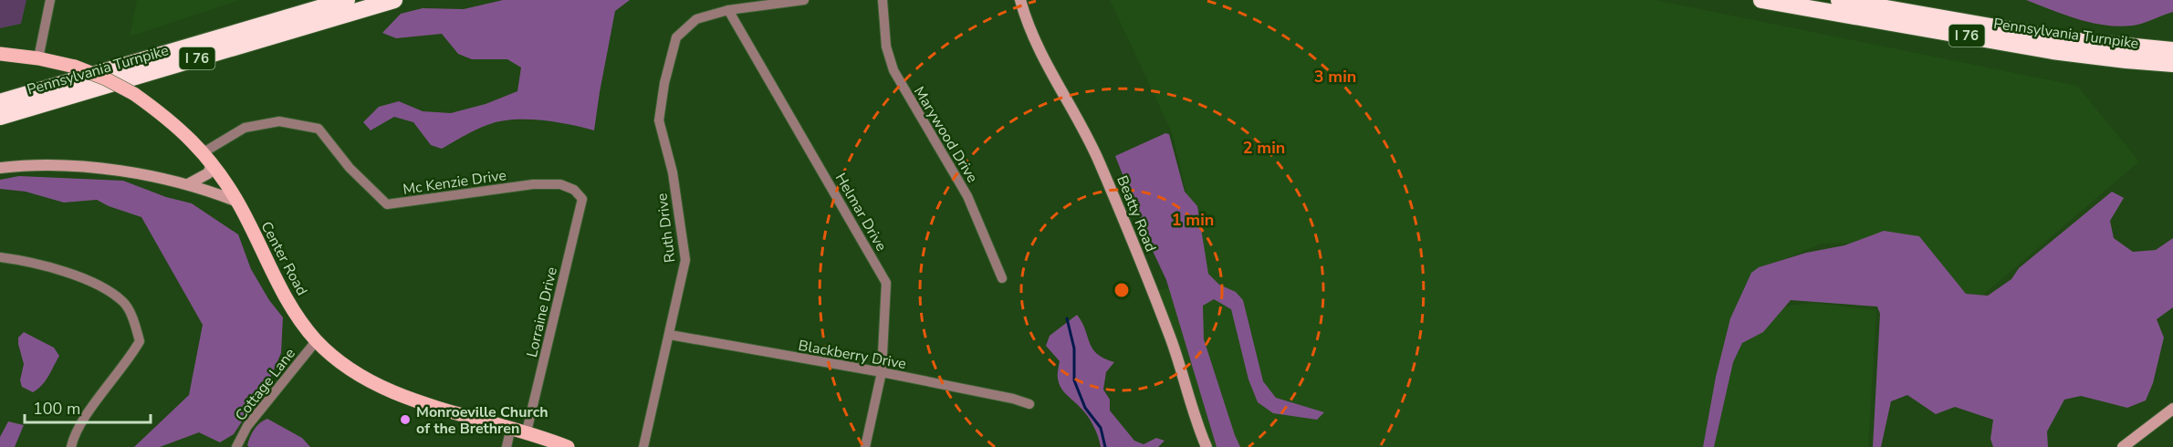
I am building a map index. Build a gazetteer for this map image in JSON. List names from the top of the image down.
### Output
{
  "streets": {
    "highway": ["Pennsylvania Turnpike", "I 76"],
    "main road": ["Center Road"],
    "street": [
      "Marywood Drive",
      "Mc Kenzie Drive",
      "Helmar Drive",
      "Beatty Road",
      "Ruth Drive",
      "Lorraine Drive",
      "Blackberry Drive",
      "Cottage Lane"
    ]
  },
  "crossings": [
    ["Mc Kenzie Drive", "Center Road"],
    ["Mc Kenzie Drive", "Lorraine Drive"],
    ["Helmar Drive", "Ruth Drive"],
    ["Helmar Drive", "Blackberry Drive"],
    ["Ruth Drive", "Blackberry Drive"],
    ["Center Road", "Lorraine Drive"],
    ["Center Road", "Cottage Lane"]
  ],
  "places": ["Monroeville Church of the Brethren"],
  "scale_bar": "100 m",
  "rings": ["3 min", "2 min", "1 min"]
}
